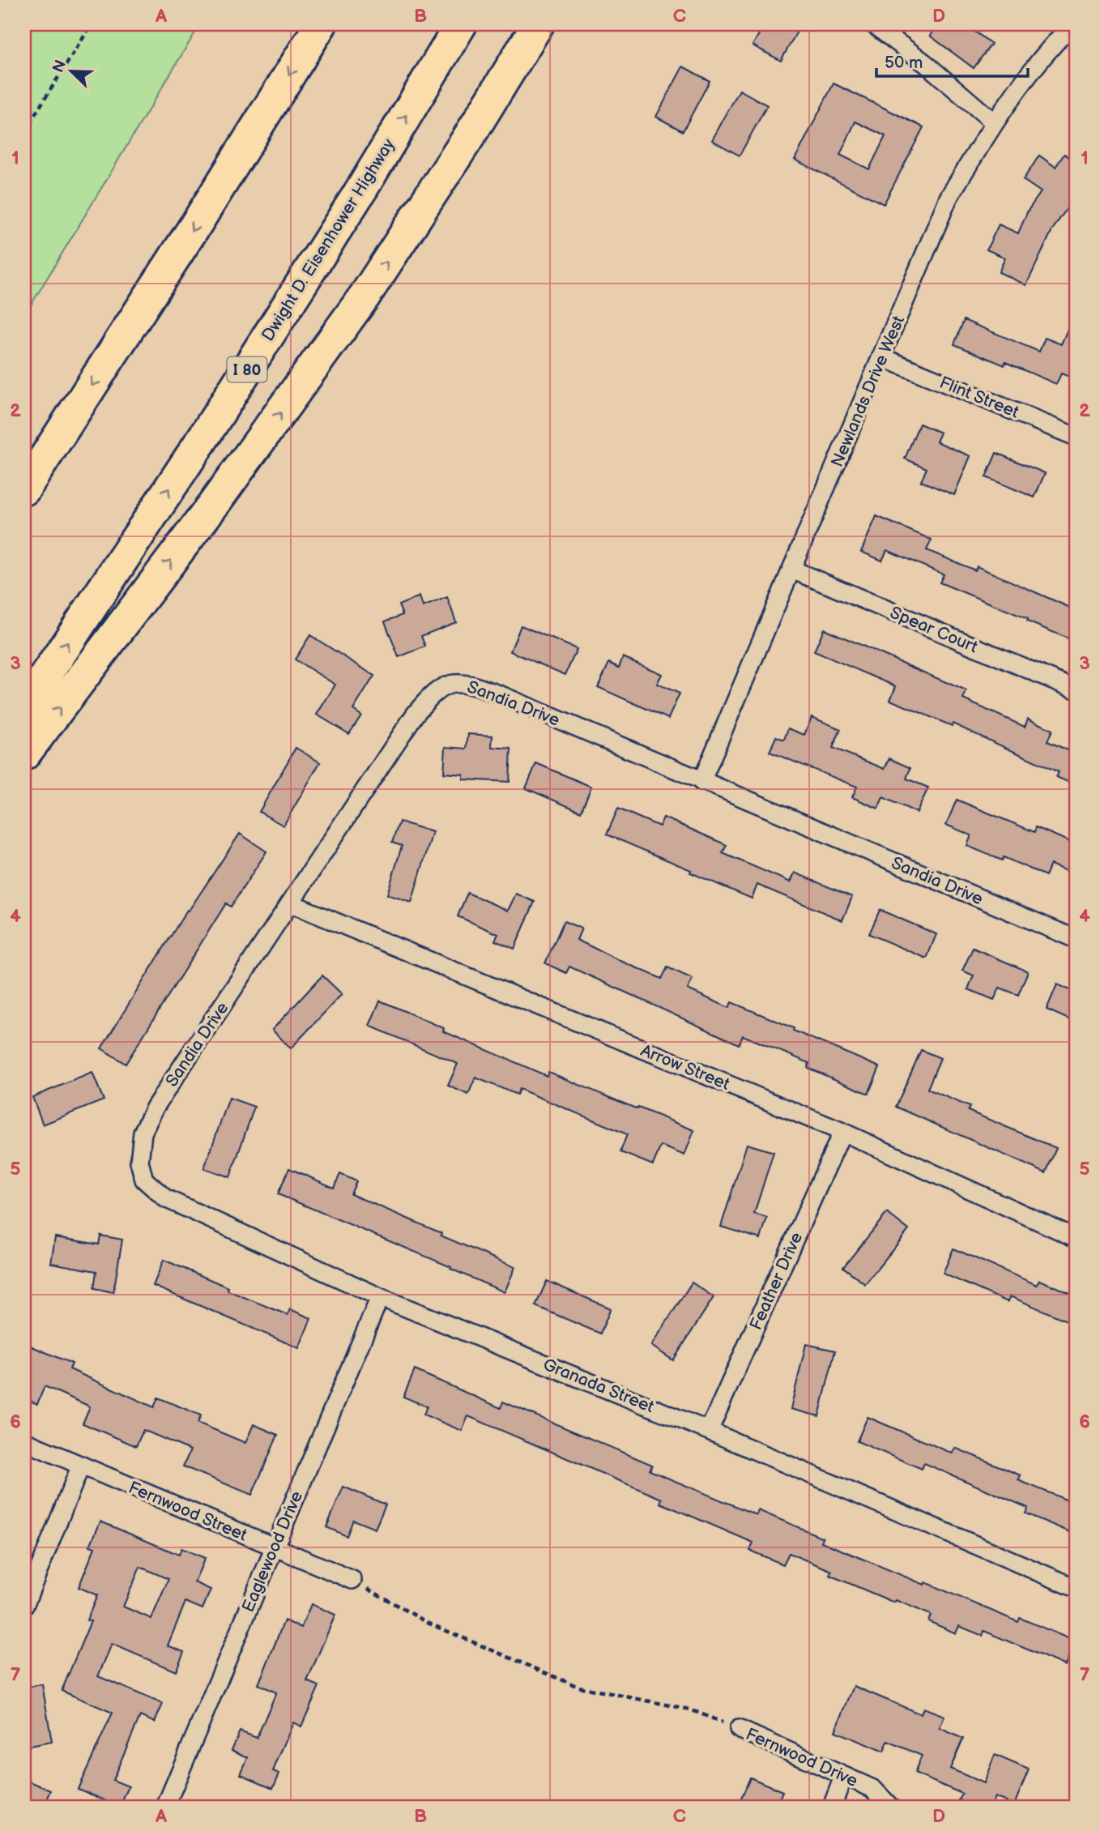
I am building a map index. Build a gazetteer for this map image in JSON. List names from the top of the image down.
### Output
{
  "streets": {
    "highway": ["Dwight D. Eisenhower Highway", "I 80"],
    "street": [
      "Newlands Drive West",
      "Flint Street",
      "Spear Court",
      "Sandia Drive",
      "Arrow Street",
      "Feather Drive",
      "Granada Street",
      "Fernwood Street",
      "Eaglewood Drive",
      "Fernwood Drive"
    ]
  },
  "crossings": [
    ["Newlands Drive West", "Flint Street"],
    ["Newlands Drive West", "Spear Court"],
    ["Newlands Drive West", "Sandia Drive"],
    ["Sandia Drive", "Arrow Street"],
    ["Sandia Drive", "Granada Street"],
    ["Arrow Street", "Feather Drive"],
    ["Feather Drive", "Granada Street"],
    ["Granada Street", "Eaglewood Drive"],
    ["Fernwood Street", "Eaglewood Drive"]
  ],
  "scale_bar": "50 m",
  "north": "top left",
  "grid": {
    "columns": [
      "A",
      "B",
      "C",
      "D"
    ],
    "rows": [
      "1",
      "2",
      "3",
      "4",
      "5",
      "6",
      "7"
    ]
  }
}
